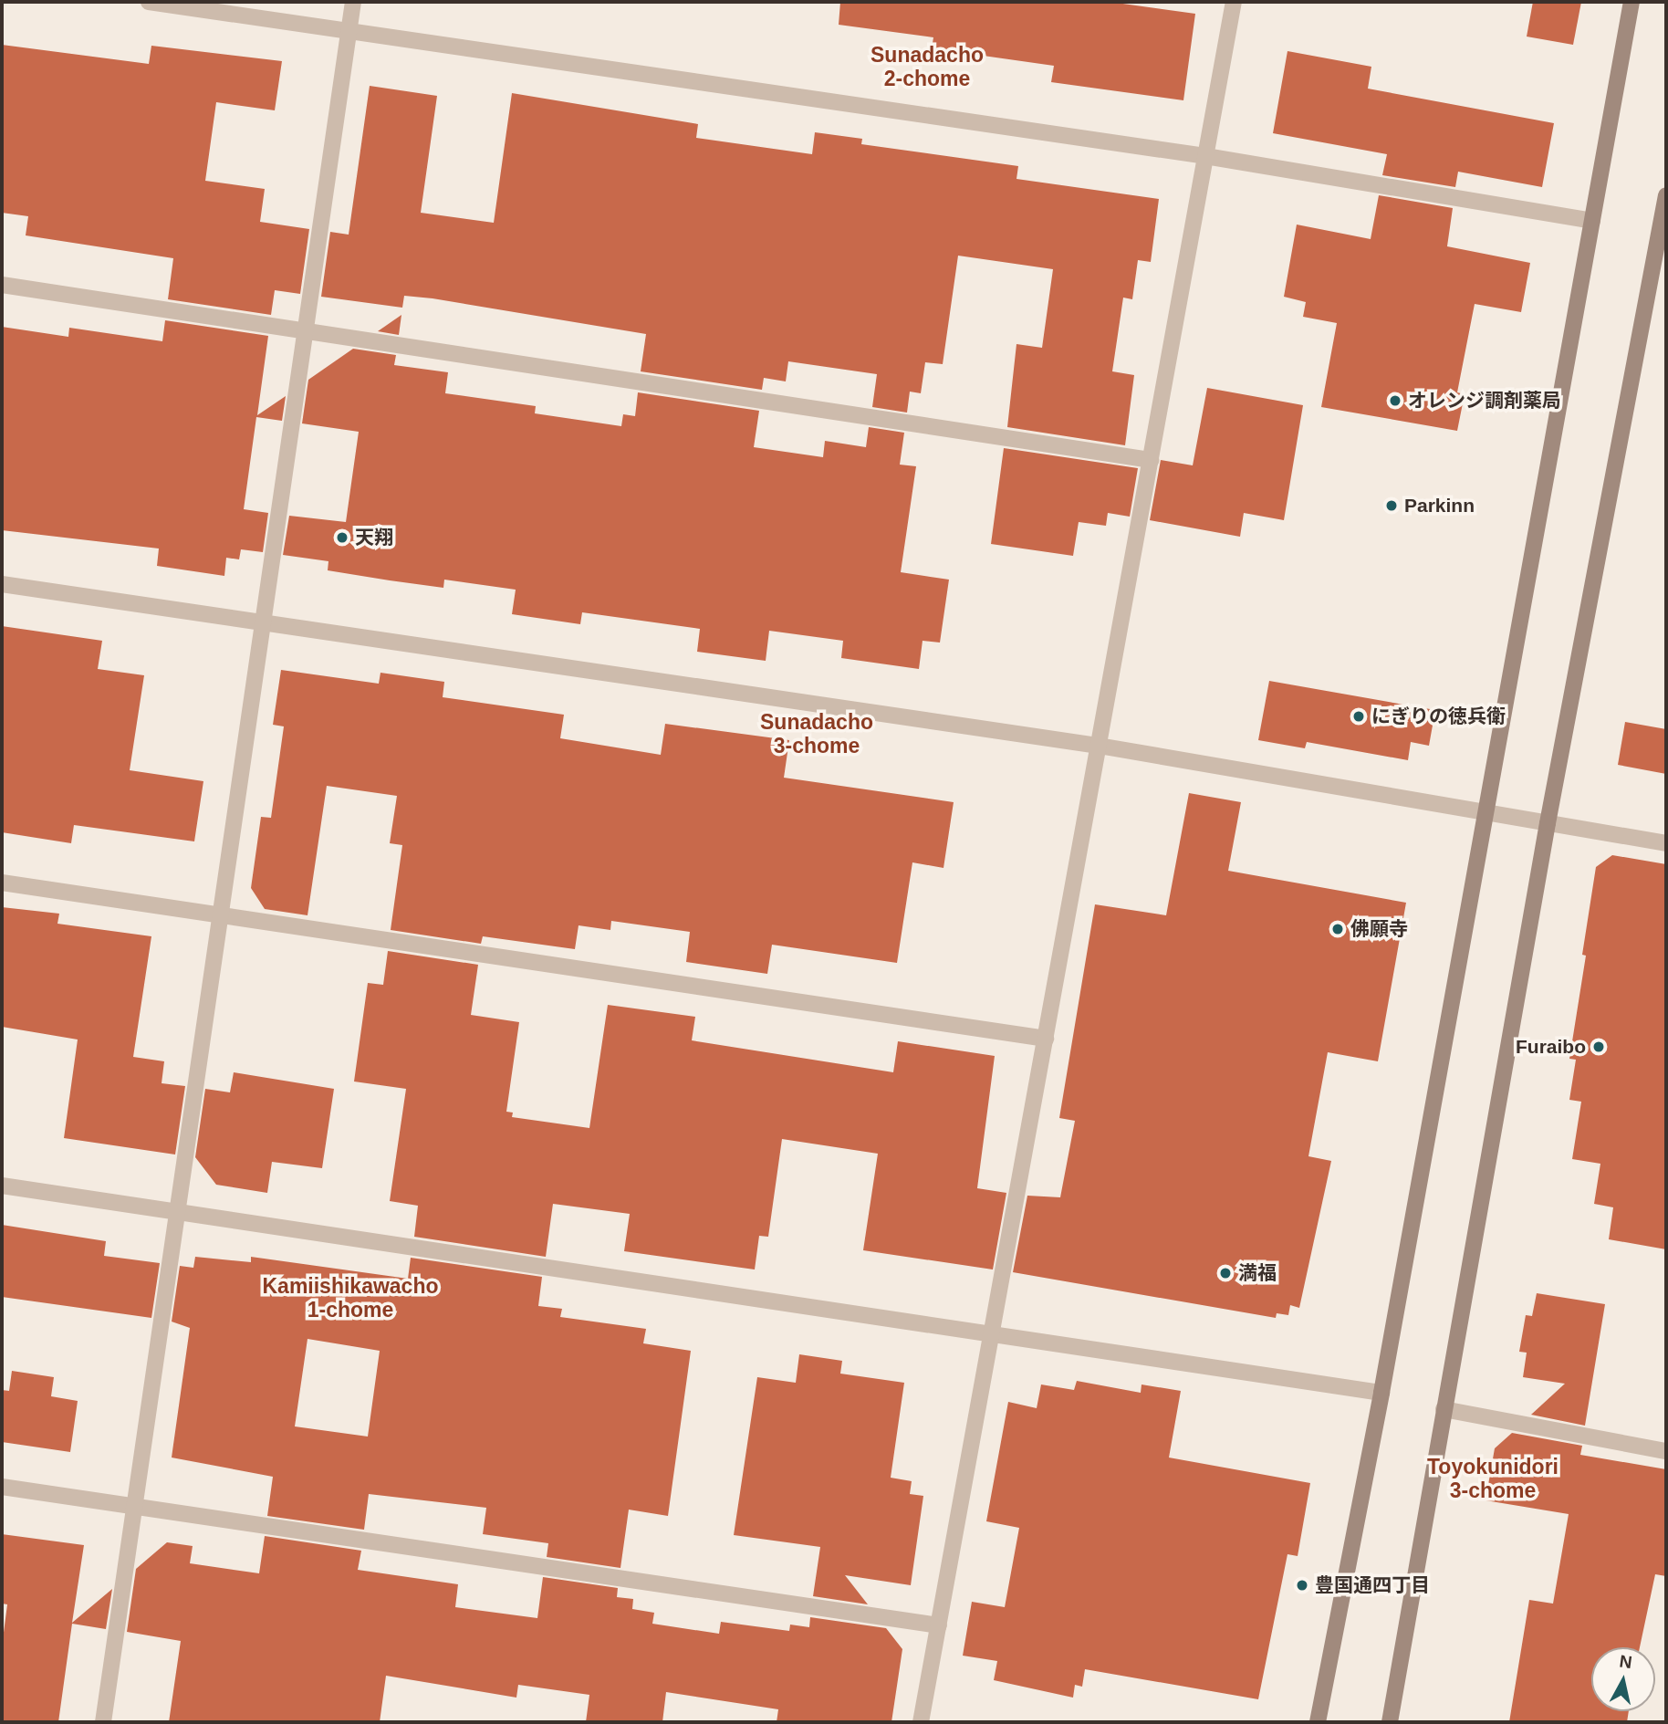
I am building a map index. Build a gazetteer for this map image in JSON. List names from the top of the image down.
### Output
{
  "districts": [
    "Sunadacho 2-chome",
    "Sunadacho 3-chome",
    "Kamiishikawacho 1-chome",
    "Toyokunidori 3-chome"
  ],
  "places": [
    "オレンジ調剤薬局",
    "Parkinn",
    "天翔",
    "にぎりの徳兵衛",
    "佛願寺",
    "Furaibo",
    "満福",
    "豊国通四丁目"
  ],
  "north": "top"
}
